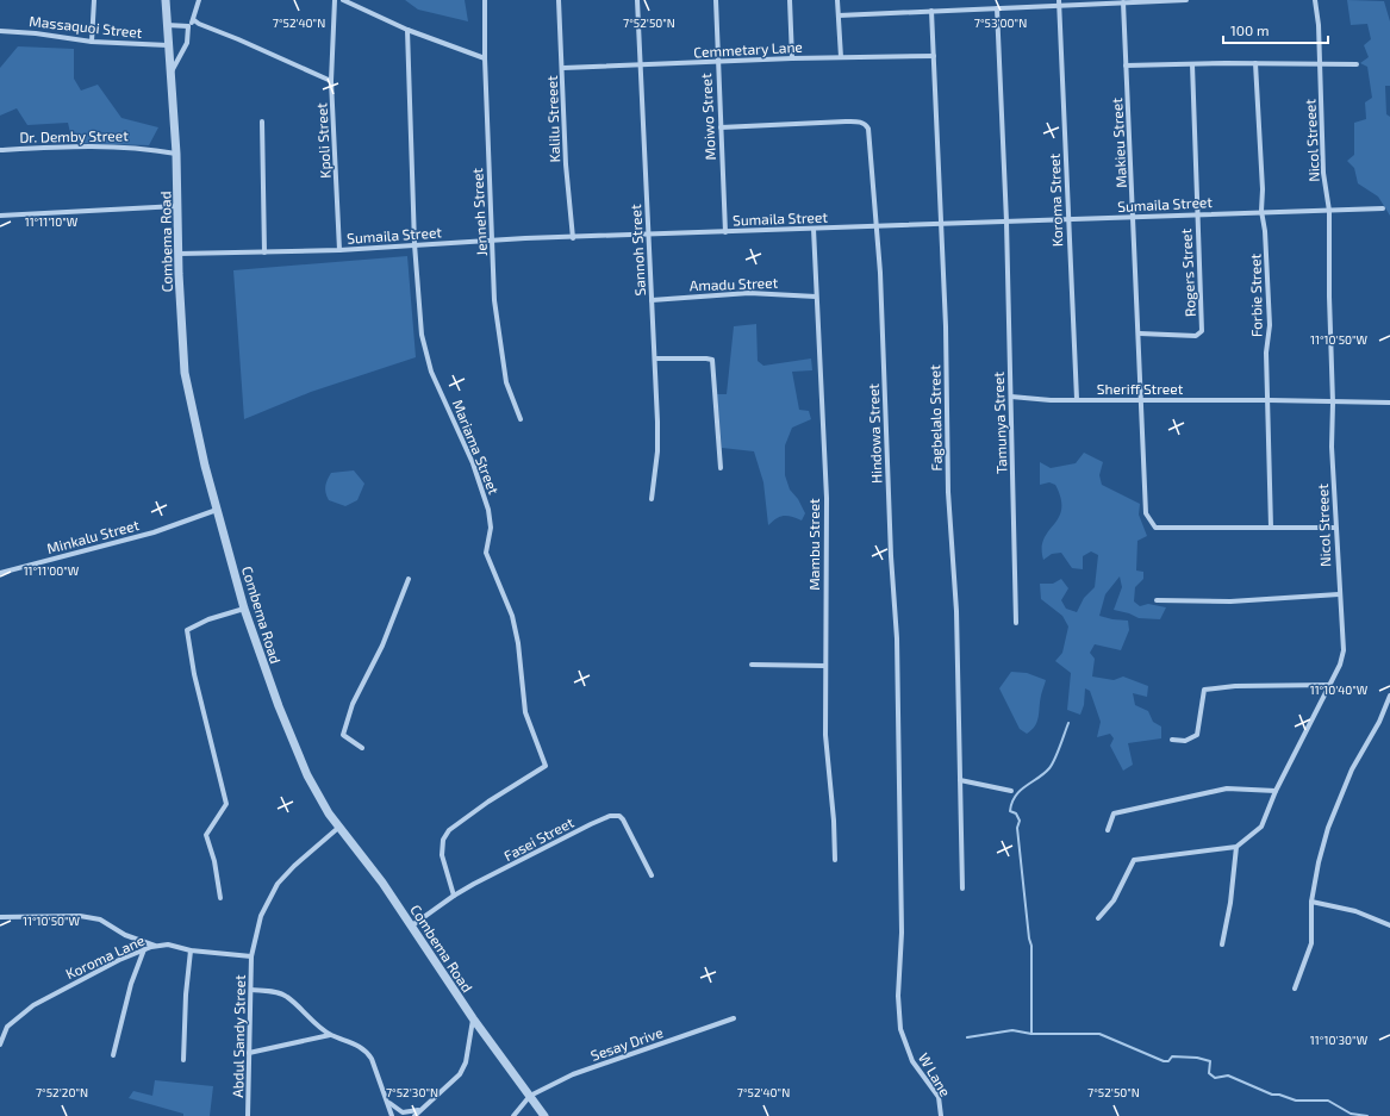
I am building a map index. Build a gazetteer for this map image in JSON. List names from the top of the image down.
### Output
{
  "streets": {
    "street": [
      "Massaquoi Street",
      "Cemmetary Lane",
      "Moiwo Street",
      "Kalilu Streeet",
      "Dr. Demby Street",
      "Kpoli Street",
      "Nicol Streeet",
      "Makieu Street",
      "Koroma Street",
      "Sumaila Street",
      "Jenneh Street",
      "Combema Road",
      "Sannoh Street",
      "Rogers Street",
      "Amadu Street",
      "Forbie Street",
      "Sheriff Street",
      "Fagbelalo Street",
      "Tamunya Street",
      "Hindowa Street",
      "Mariama Street",
      "Minkalu Street",
      "Mambu Street",
      "Fasei Street",
      "Koroma Lane",
      "Abdul Sandy Street",
      "Sesay Drive",
      "W Lane"
    ]
  },
  "crossings": [
    ["Massaquoi Street", "Combema Road"],
    ["Cemmetary Lane", "Moiwo Street"],
    ["Cemmetary Lane", "Kalilu Streeet"],
    ["Cemmetary Lane", "Sannoh Street"],
    ["Cemmetary Lane", "Fagbelalo Street"],
    ["Moiwo Street", "Sumaila Street"],
    ["Moiwo Street", "Hindowa Street"],
    ["Kalilu Streeet", "Sumaila Street"],
    ["Dr. Demby Street", "Combema Road"],
    ["Kpoli Street", "Sumaila Street"],
    ["Nicol Streeet", "Sumaila Street"],
    ["Nicol Streeet", "Sheriff Street"],
    ["Makieu Street", "Sumaila Street"],
    ["Makieu Street", "Rogers Street"],
    ["Makieu Street", "Forbie Street"],
    ["Makieu Street", "Sheriff Street"],
    ["Koroma Street", "Sumaila Street"],
    ["Koroma Street", "Sheriff Street"],
    ["Sumaila Street", "Jenneh Street"],
    ["Sumaila Street", "Combema Road"],
    ["Sumaila Street", "Sannoh Street"],
    ["Sumaila Street", "Rogers Street"],
    ["Sumaila Street", "Forbie Street"],
    ["Sumaila Street", "Fagbelalo Street"],
    ["Sumaila Street", "Tamunya Street"],
    ["Sumaila Street", "Hindowa Street"],
    ["Sumaila Street", "Mariama Street"],
    ["Sumaila Street", "Mambu Street"],
    ["Combema Road", "Minkalu Street"],
    ["Combema Road", "Fasei Street"],
    ["Combema Road", "Abdul Sandy Street"],
    ["Combema Road", "Sesay Drive"],
    ["Sannoh Street", "Amadu Street"],
    ["Amadu Street", "Mambu Street"],
    ["Forbie Street", "Sheriff Street"],
    ["Sheriff Street", "Tamunya Street"],
    ["Hindowa Street", "W Lane"],
    ["Mariama Street", "Fasei Street"],
    ["Koroma Lane", "Abdul Sandy Street"]
  ],
  "scale_bar": "100 m",
  "coordinates": [
    "7°52'40\"N",
    "7°52'50\"N",
    "7°53'00\"N",
    "11°11'10\"W",
    "11°10'50\"W",
    "11°11'00\"W",
    "11°10'40\"W",
    "11°10'30\"W",
    "7°52'20\"N",
    "7°52'30\"N"
  ]
}
